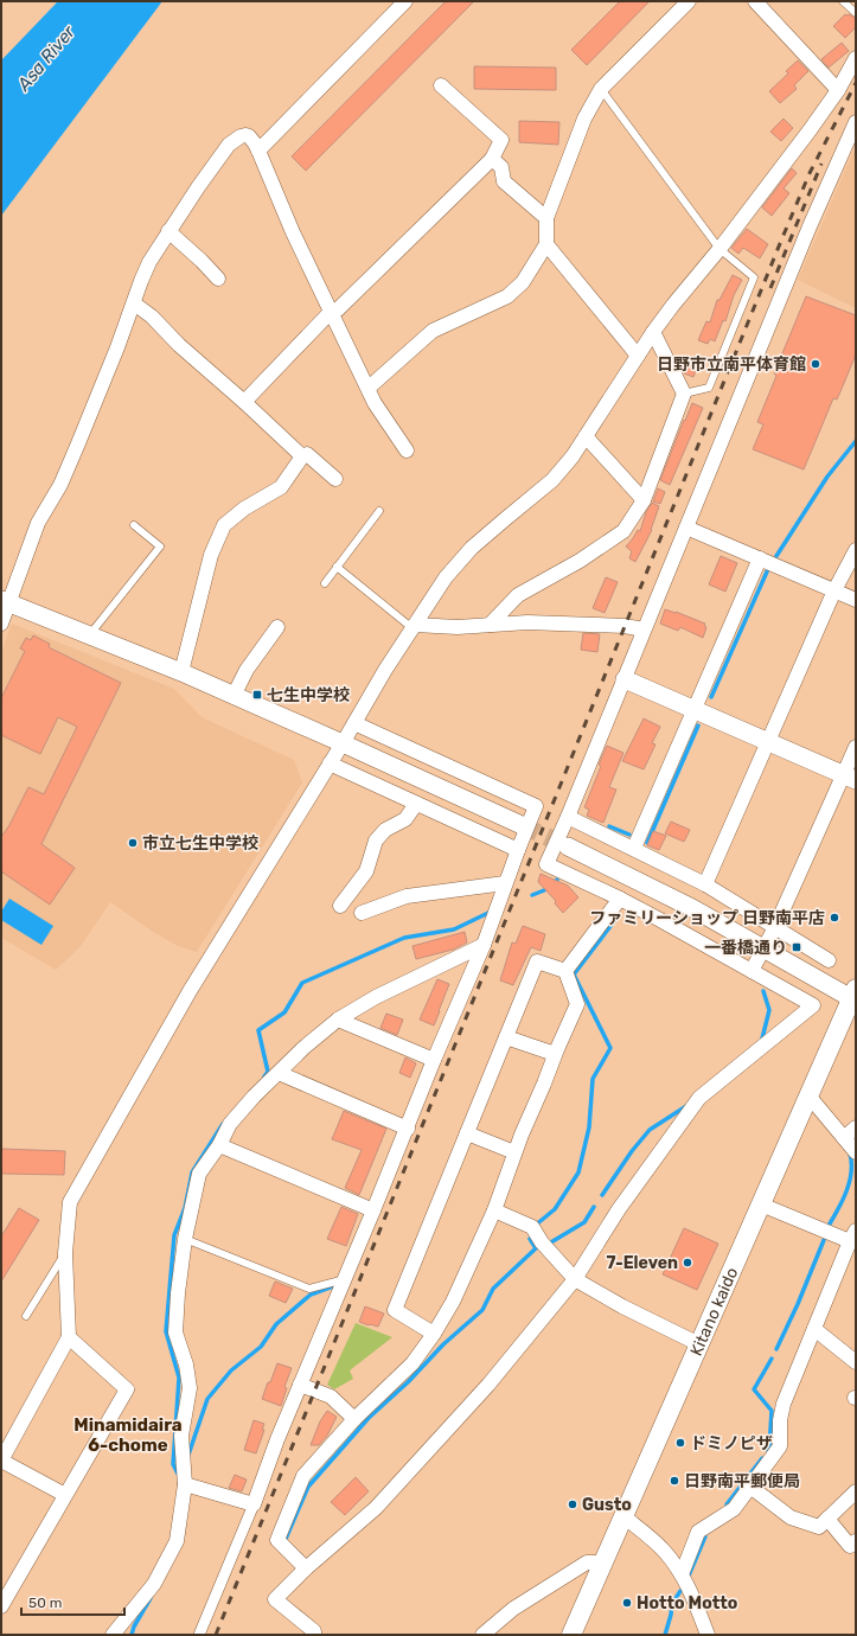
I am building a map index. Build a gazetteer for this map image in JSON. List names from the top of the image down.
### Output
{
  "streets": {
    "main road": ["Kitano kaido"]
  },
  "districts": ["Minamidaira 6-chome"],
  "water": ["Asa River"],
  "places": {
    "other": [
      "日野市立南平体育館",
      "市立七生中学校",
      "ファミリーショップ 日野南平店",
      "7-Eleven",
      "ドミノピザ",
      "日野南平郵便局",
      "Gusto",
      "Hotto Motto"
    ],
    "transit": ["七生中学校", "一番橋通り"]
  },
  "scale_bar": "50 m"
}
